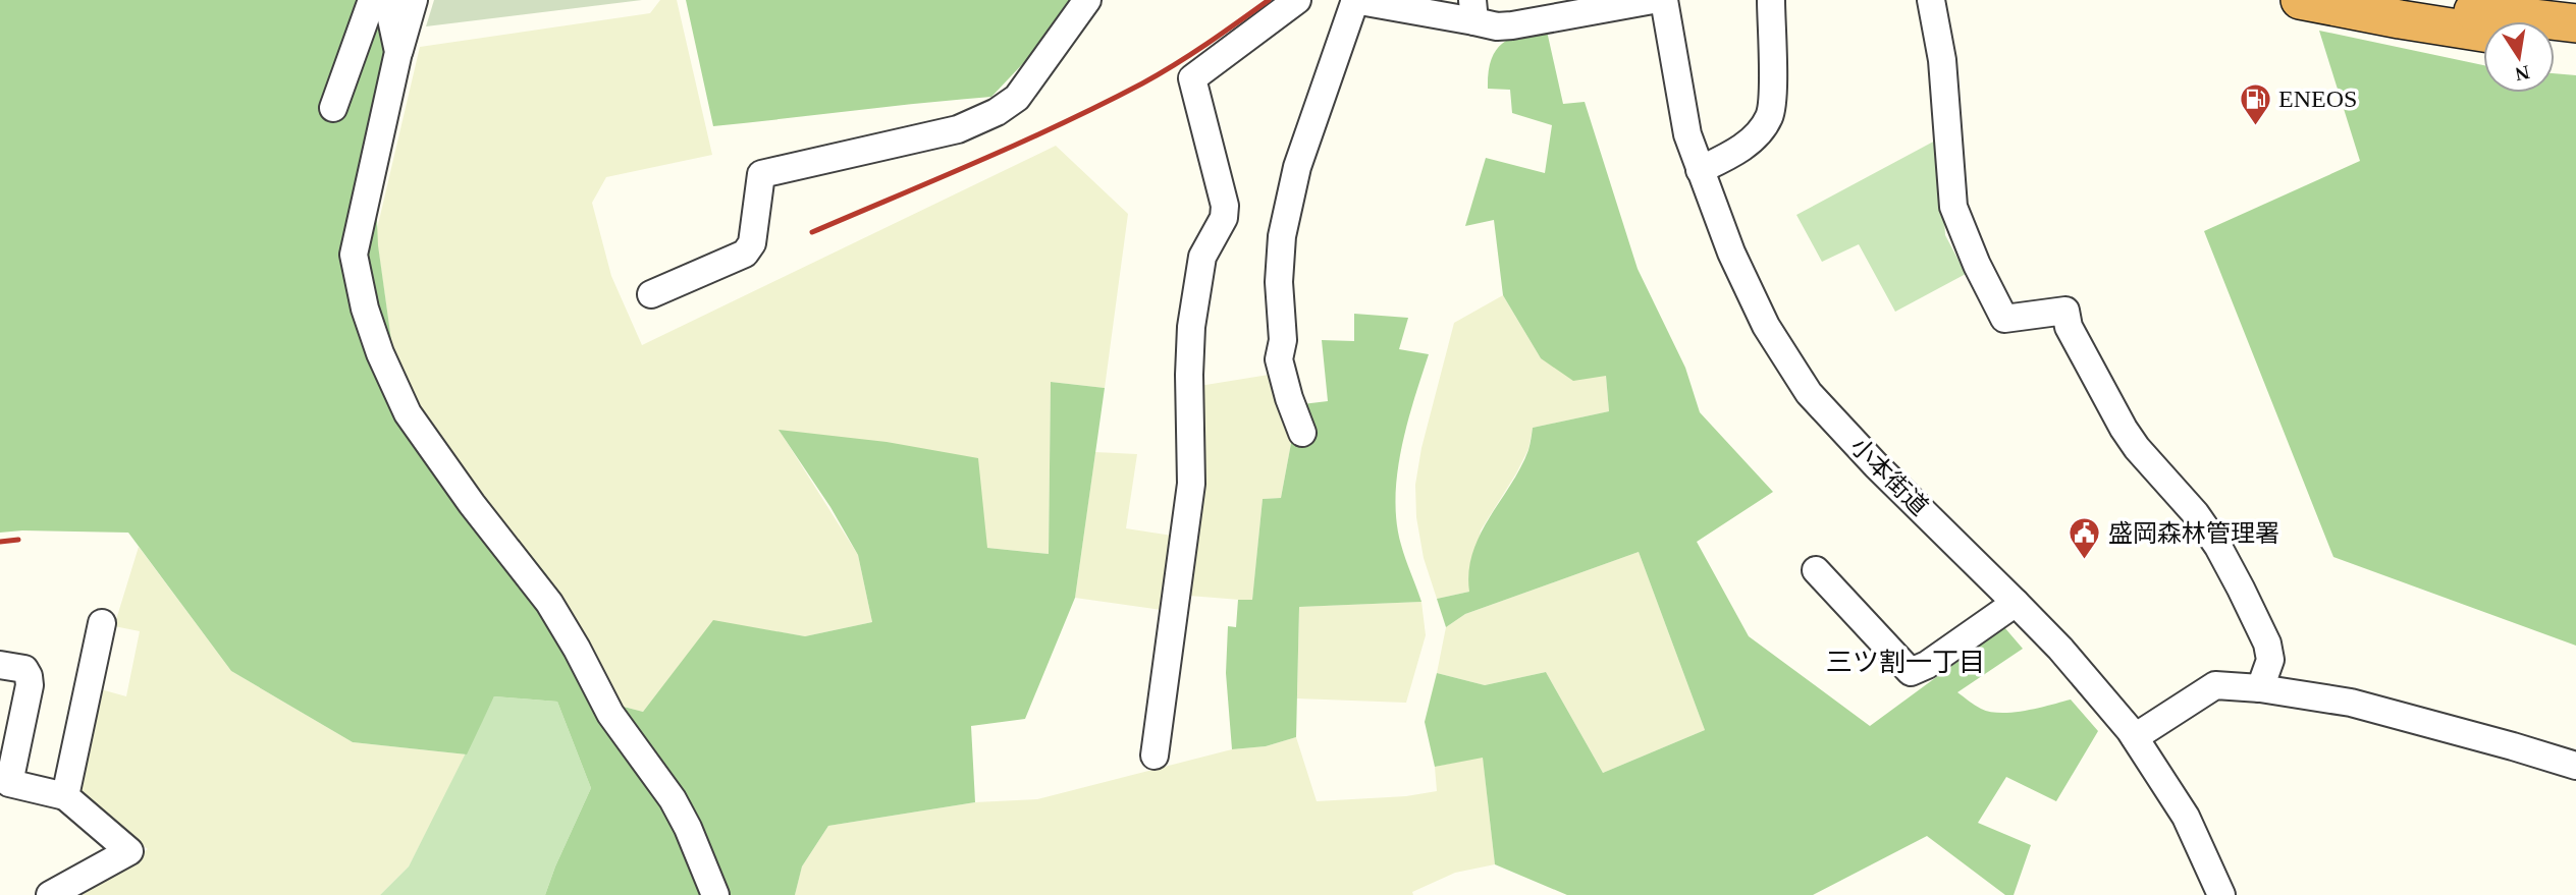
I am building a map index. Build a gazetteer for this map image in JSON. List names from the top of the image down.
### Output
{
  "streets": {
    "street": ["小本街道"]
  },
  "districts": ["三ツ割一丁目"],
  "places": {
    "fuel station": ["ENEOS"],
    "public building": ["盛岡森林管理署"]
  },
  "north": "bottom"
}
